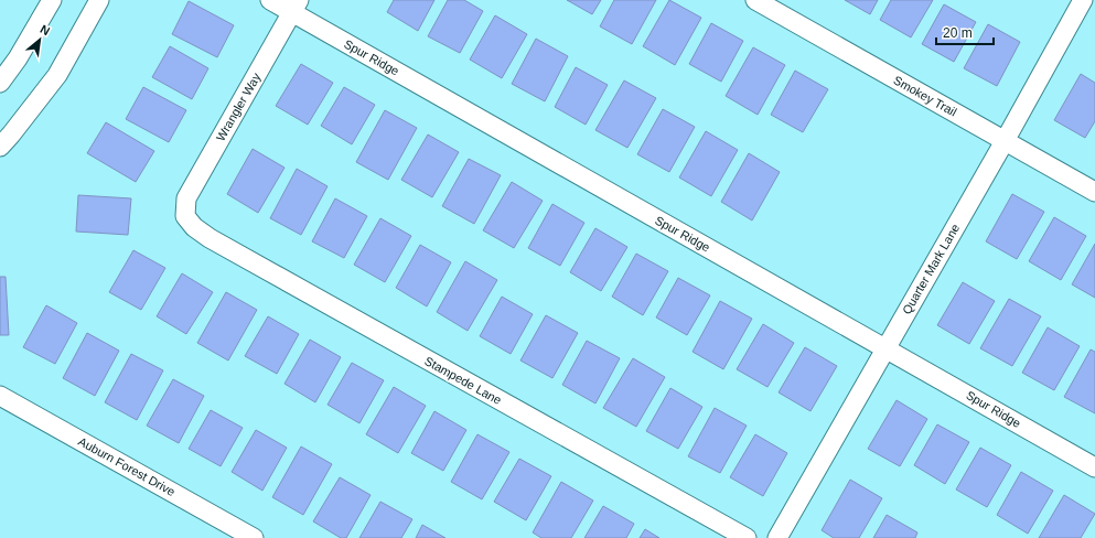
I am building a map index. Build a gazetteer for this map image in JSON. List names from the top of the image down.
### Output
{
  "streets": {
    "street": [
      "Spur Ridge",
      "Smokey Trail",
      "Wrangler Way",
      "Quarter Mark Lane",
      "Stampede Lane",
      "Auburn Forest Drive"
    ]
  },
  "crossings": [
    ["Spur Ridge", "Wrangler Way"],
    ["Spur Ridge", "Quarter Mark Lane"],
    ["Smokey Trail", "Quarter Mark Lane"],
    ["Wrangler Way", "Stampede Lane"]
  ],
  "scale_bar": "20 m",
  "north": "top right"
}
